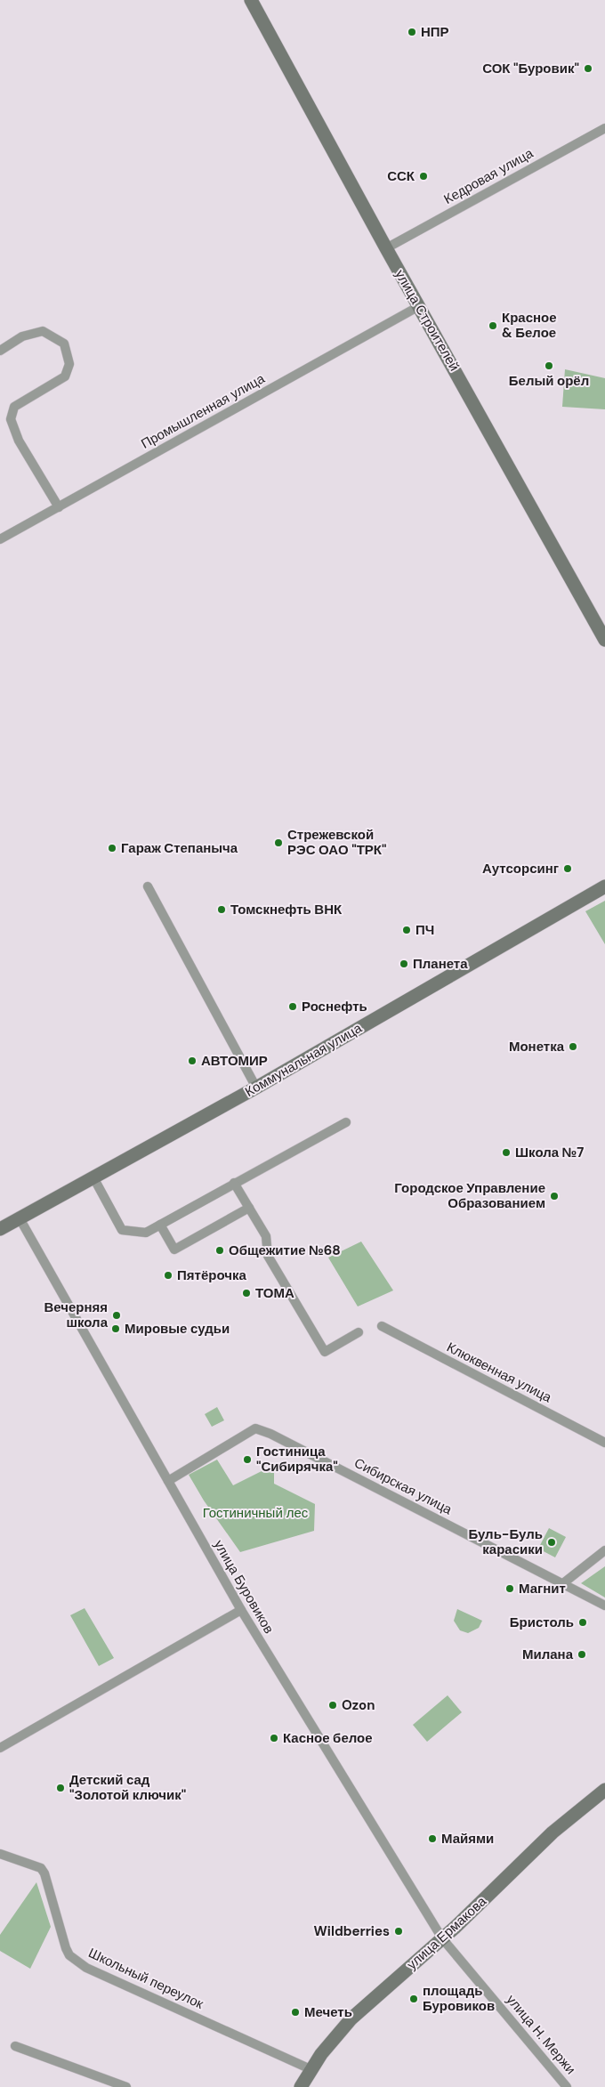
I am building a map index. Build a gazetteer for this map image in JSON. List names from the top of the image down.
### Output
{
  "streets": {
    "main road": ["улица Строителей", "Коммунальная улица", "улица Ермакова"],
    "street": [
      "Кедровая улица",
      "Промышленная улица",
      "Клюквенная улица",
      "Сибирская улица",
      "улица Буровиков",
      "Школьный переулок",
      "улица Н. Мержи"
    ]
  },
  "crossings": [
    ["Кедровая улица", "улица Строителей"],
    ["улица Строителей", "Промышленная улица"],
    ["Коммунальная улица", "улица Буровиков"],
    ["Сибирская улица", "улица Буровиков"],
    ["улица Буровиков", "улица Ермакова"],
    ["улица Буровиков", "улица Н. Мержи"],
    ["улица Ермакова", "Школьный переулок"],
    ["улица Ермакова", "улица Н. Мержи"]
  ],
  "parks": ["Гостиничный лес"],
  "places": [
    "НПР",
    "СОК \"Буровик\"",
    "ССК",
    "Красное & Белое",
    "Белый орёл",
    "Стрежевской РЭС ОАО \"ТРК\"",
    "Гараж Степаныча",
    "Аутсорсинг",
    "Томскнефть ВНК",
    "ПЧ",
    "Планета",
    "Роснефть",
    "Монетка",
    "АВТОМИР",
    "Школа №7",
    "Городское Управление Образованием",
    "Общежитие №68",
    "Пятёрочка",
    "ТОМА",
    "Вечерняя школа",
    "Мировые судьи",
    "Гостиница \"Сибирячка\"",
    "Буль-Буль карасики",
    "Магнит",
    "Бристоль",
    "Милана",
    "Ozon",
    "Касное белое",
    "Детский сад \"Золотой ключик\"",
    "Майями",
    "Wildberries",
    "площадь Буровиков",
    "Мечеть"
  ]
}
